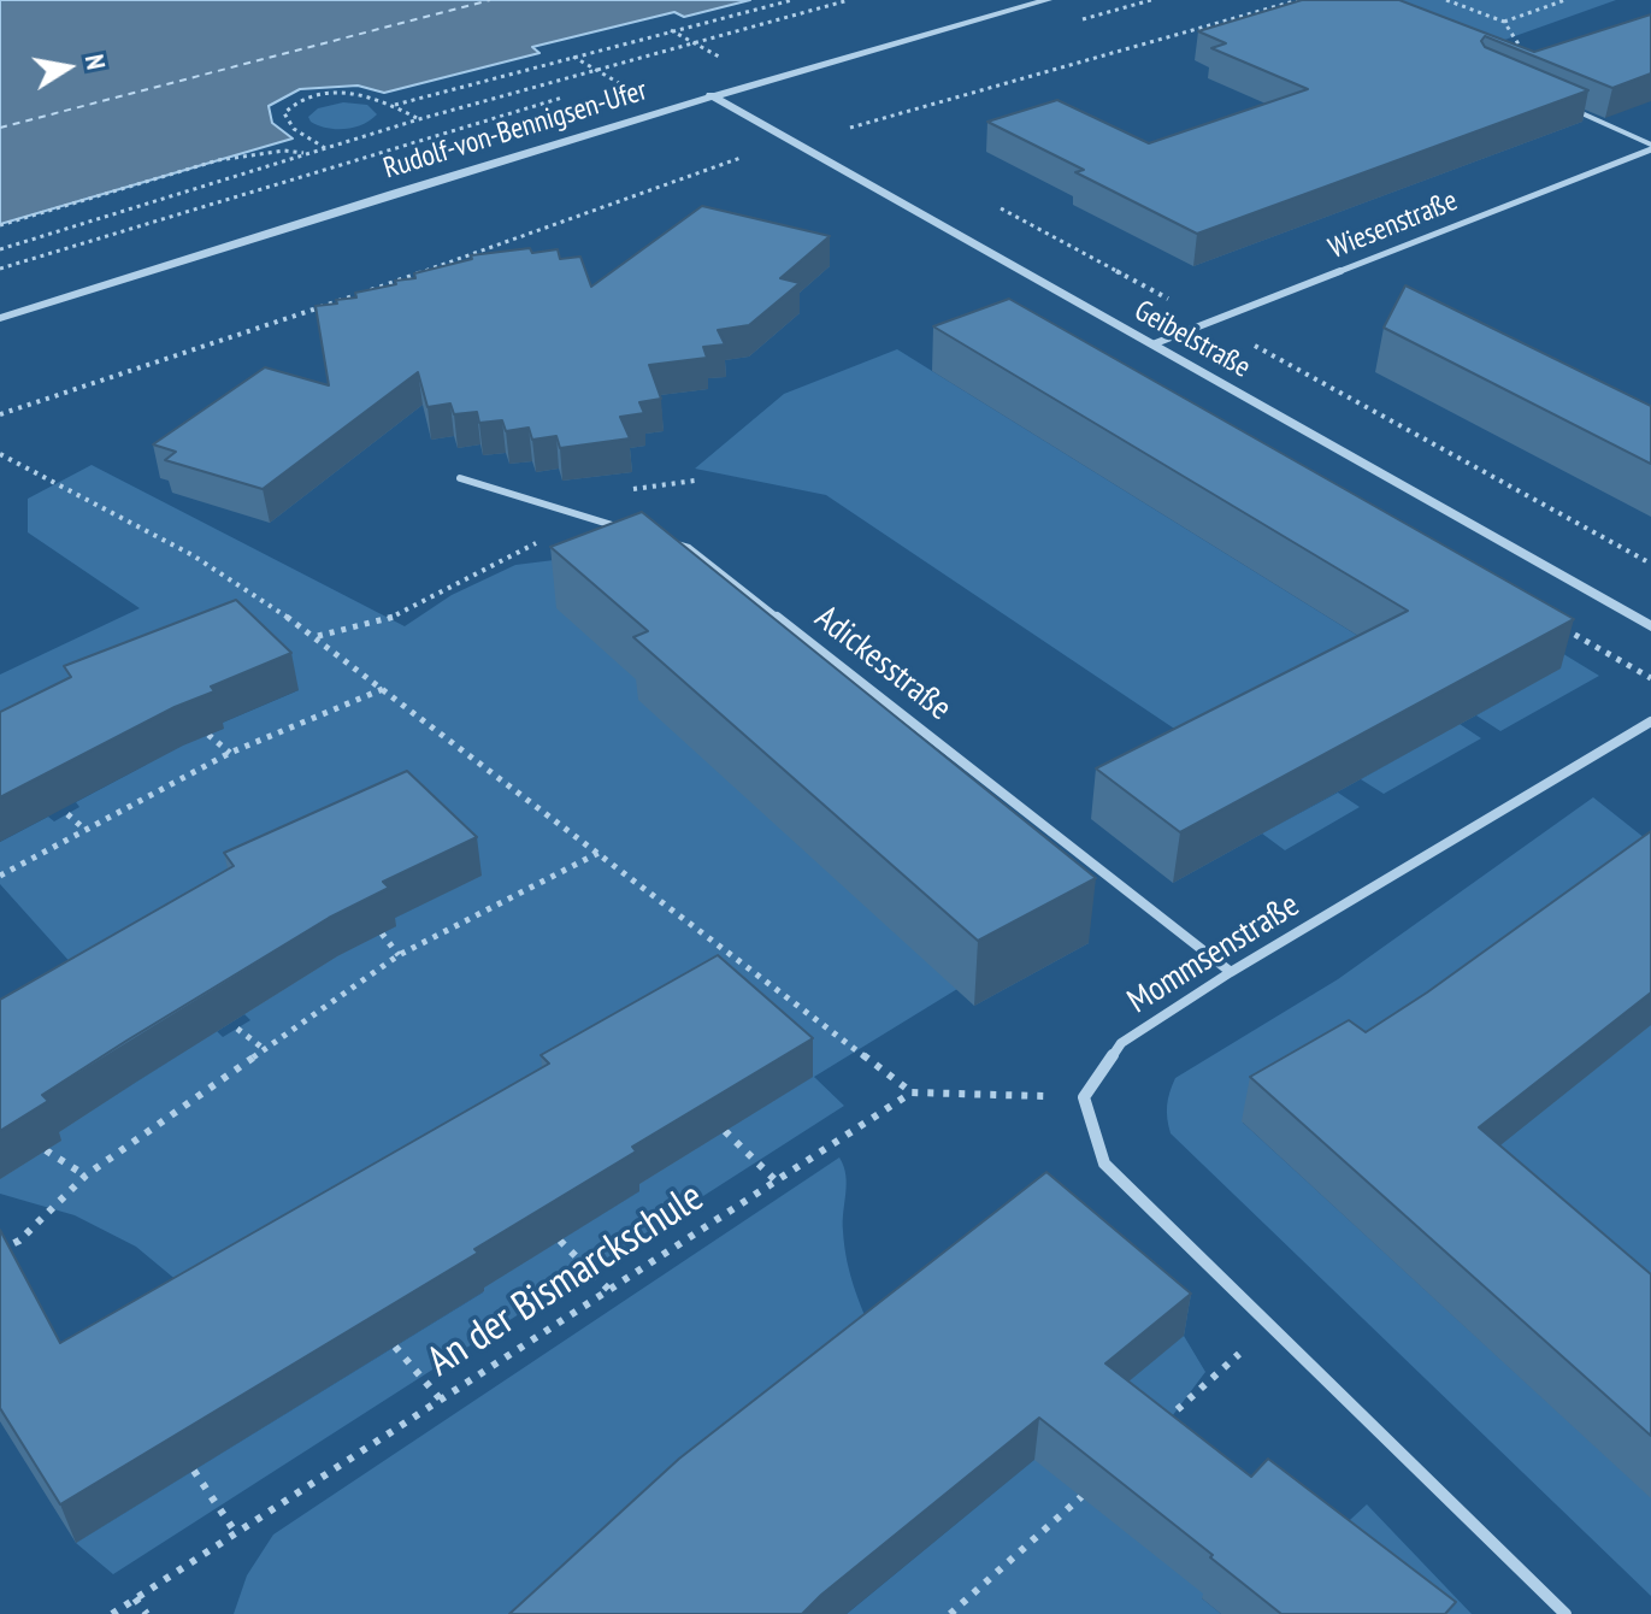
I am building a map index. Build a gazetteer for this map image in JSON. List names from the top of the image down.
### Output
{
  "streets": {
    "street": [
      "Rudolf-von-Bennigsen-Ufer",
      "Wiesenstraße",
      "Geibelstraße",
      "Adickesstraße",
      "Mommsenstraße"
    ],
    "path": ["An der Bismarckschule"]
  },
  "crossings": [
    ["Rudolf-von-Bennigsen-Ufer", "Geibelstraße"],
    ["Wiesenstraße", "Geibelstraße"],
    ["Adickesstraße", "Mommsenstraße"]
  ],
  "north": "right"
}
